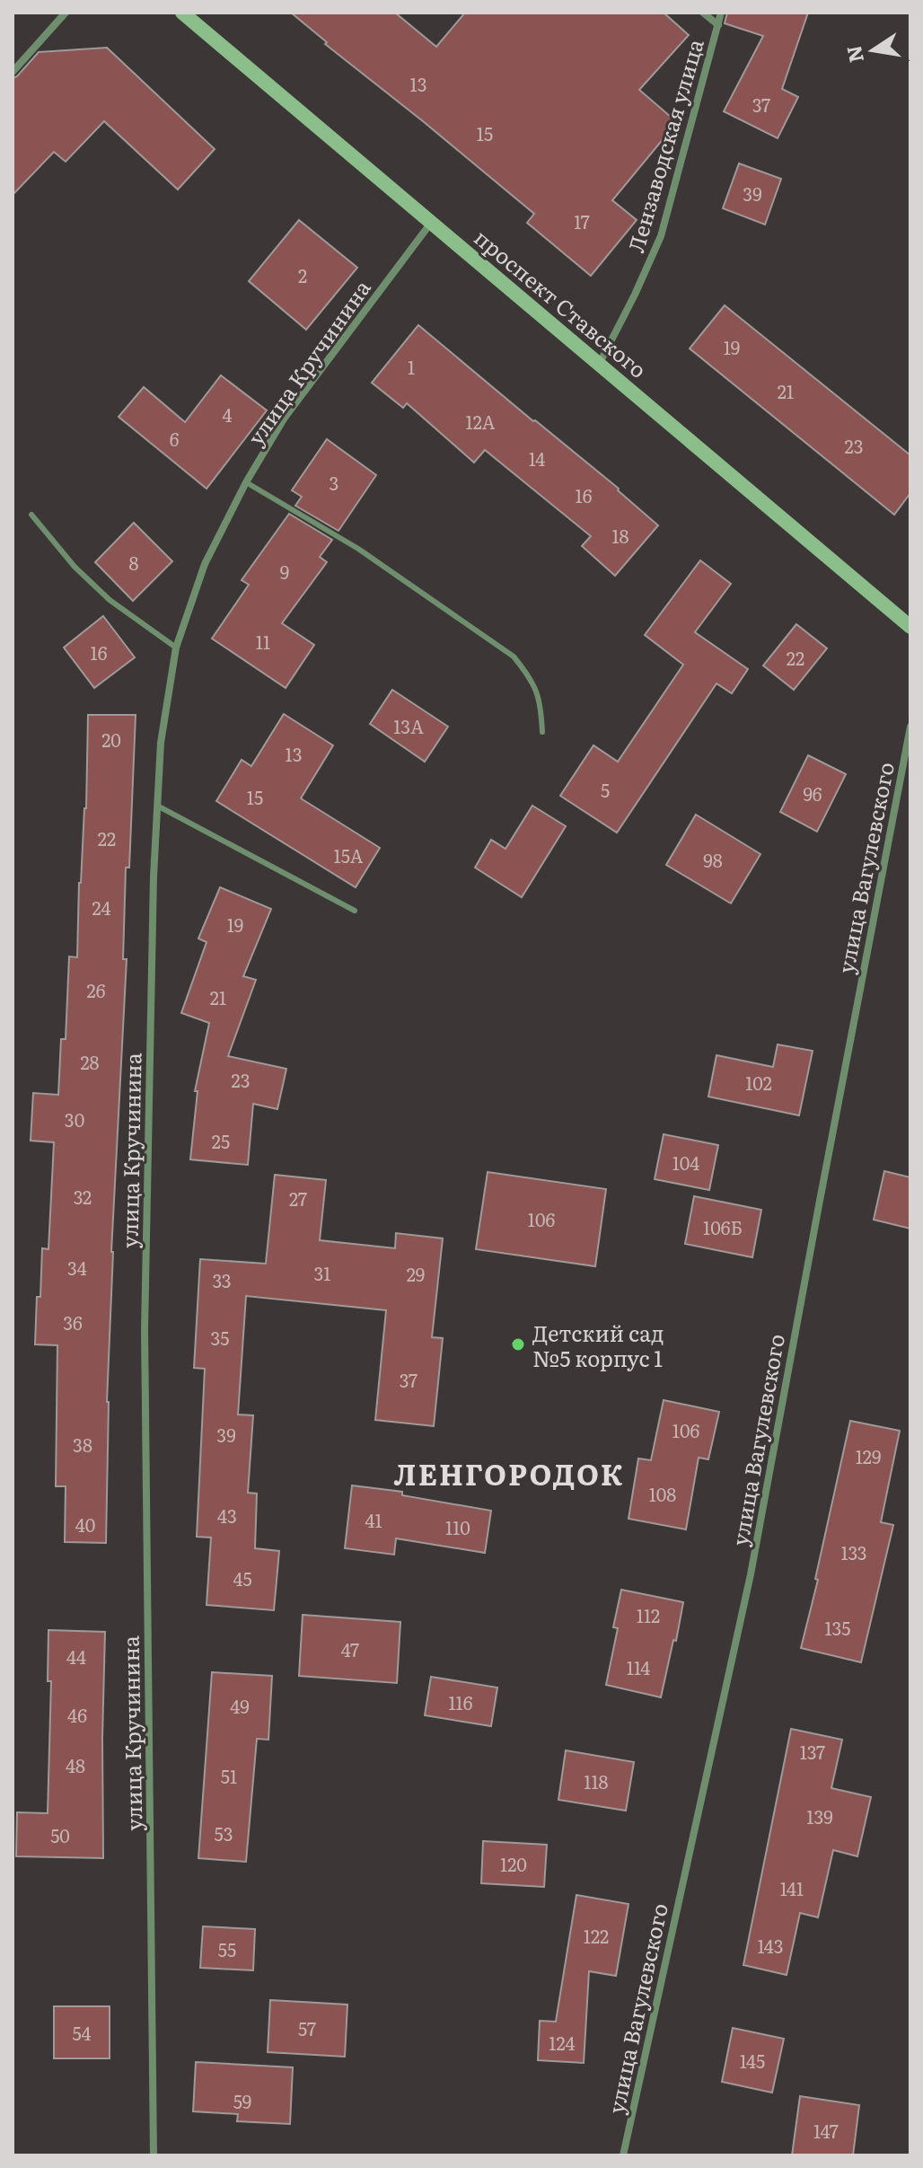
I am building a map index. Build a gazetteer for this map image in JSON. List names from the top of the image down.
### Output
{
  "streets": {
    "street": [
      "Лензаводская улица",
      "проспект Ставского",
      "улица Кручинина",
      "улица Вагулевского"
    ]
  },
  "crossings": [
    ["Лензаводская улица", "проспект Ставского"],
    ["проспект Ставского", "улица Кручинина"]
  ],
  "districts": ["ЛЕНГОРОДОК"],
  "places": ["Детский сад №5 корпус 1"],
  "house_numbers": [
    "13",
    "37",
    "15",
    "39",
    "17",
    "2",
    "19",
    "1",
    "21",
    "4",
    "12А",
    "6",
    "23",
    "14",
    "3",
    "16",
    "18",
    "8",
    "9",
    "11",
    "16",
    "22",
    "13А",
    "20",
    "13",
    "5",
    "96",
    "15",
    "22",
    "15А",
    "98",
    "24",
    "19",
    "26",
    "21",
    "28",
    "23",
    "102",
    "30",
    "25",
    "104",
    "32",
    "27",
    "106",
    "106Б",
    "34",
    "31",
    "29",
    "33",
    "36",
    "35",
    "37",
    "106",
    "39",
    "38",
    "129",
    "108",
    "43",
    "41",
    "40",
    "110",
    "133",
    "45",
    "112",
    "135",
    "47",
    "44",
    "114",
    "116",
    "49",
    "46",
    "137",
    "48",
    "51",
    "118",
    "139",
    "53",
    "50",
    "120",
    "141",
    "122",
    "143",
    "55",
    "57",
    "54",
    "124",
    "145",
    "59",
    "147"
  ],
  "north": "left"
}
